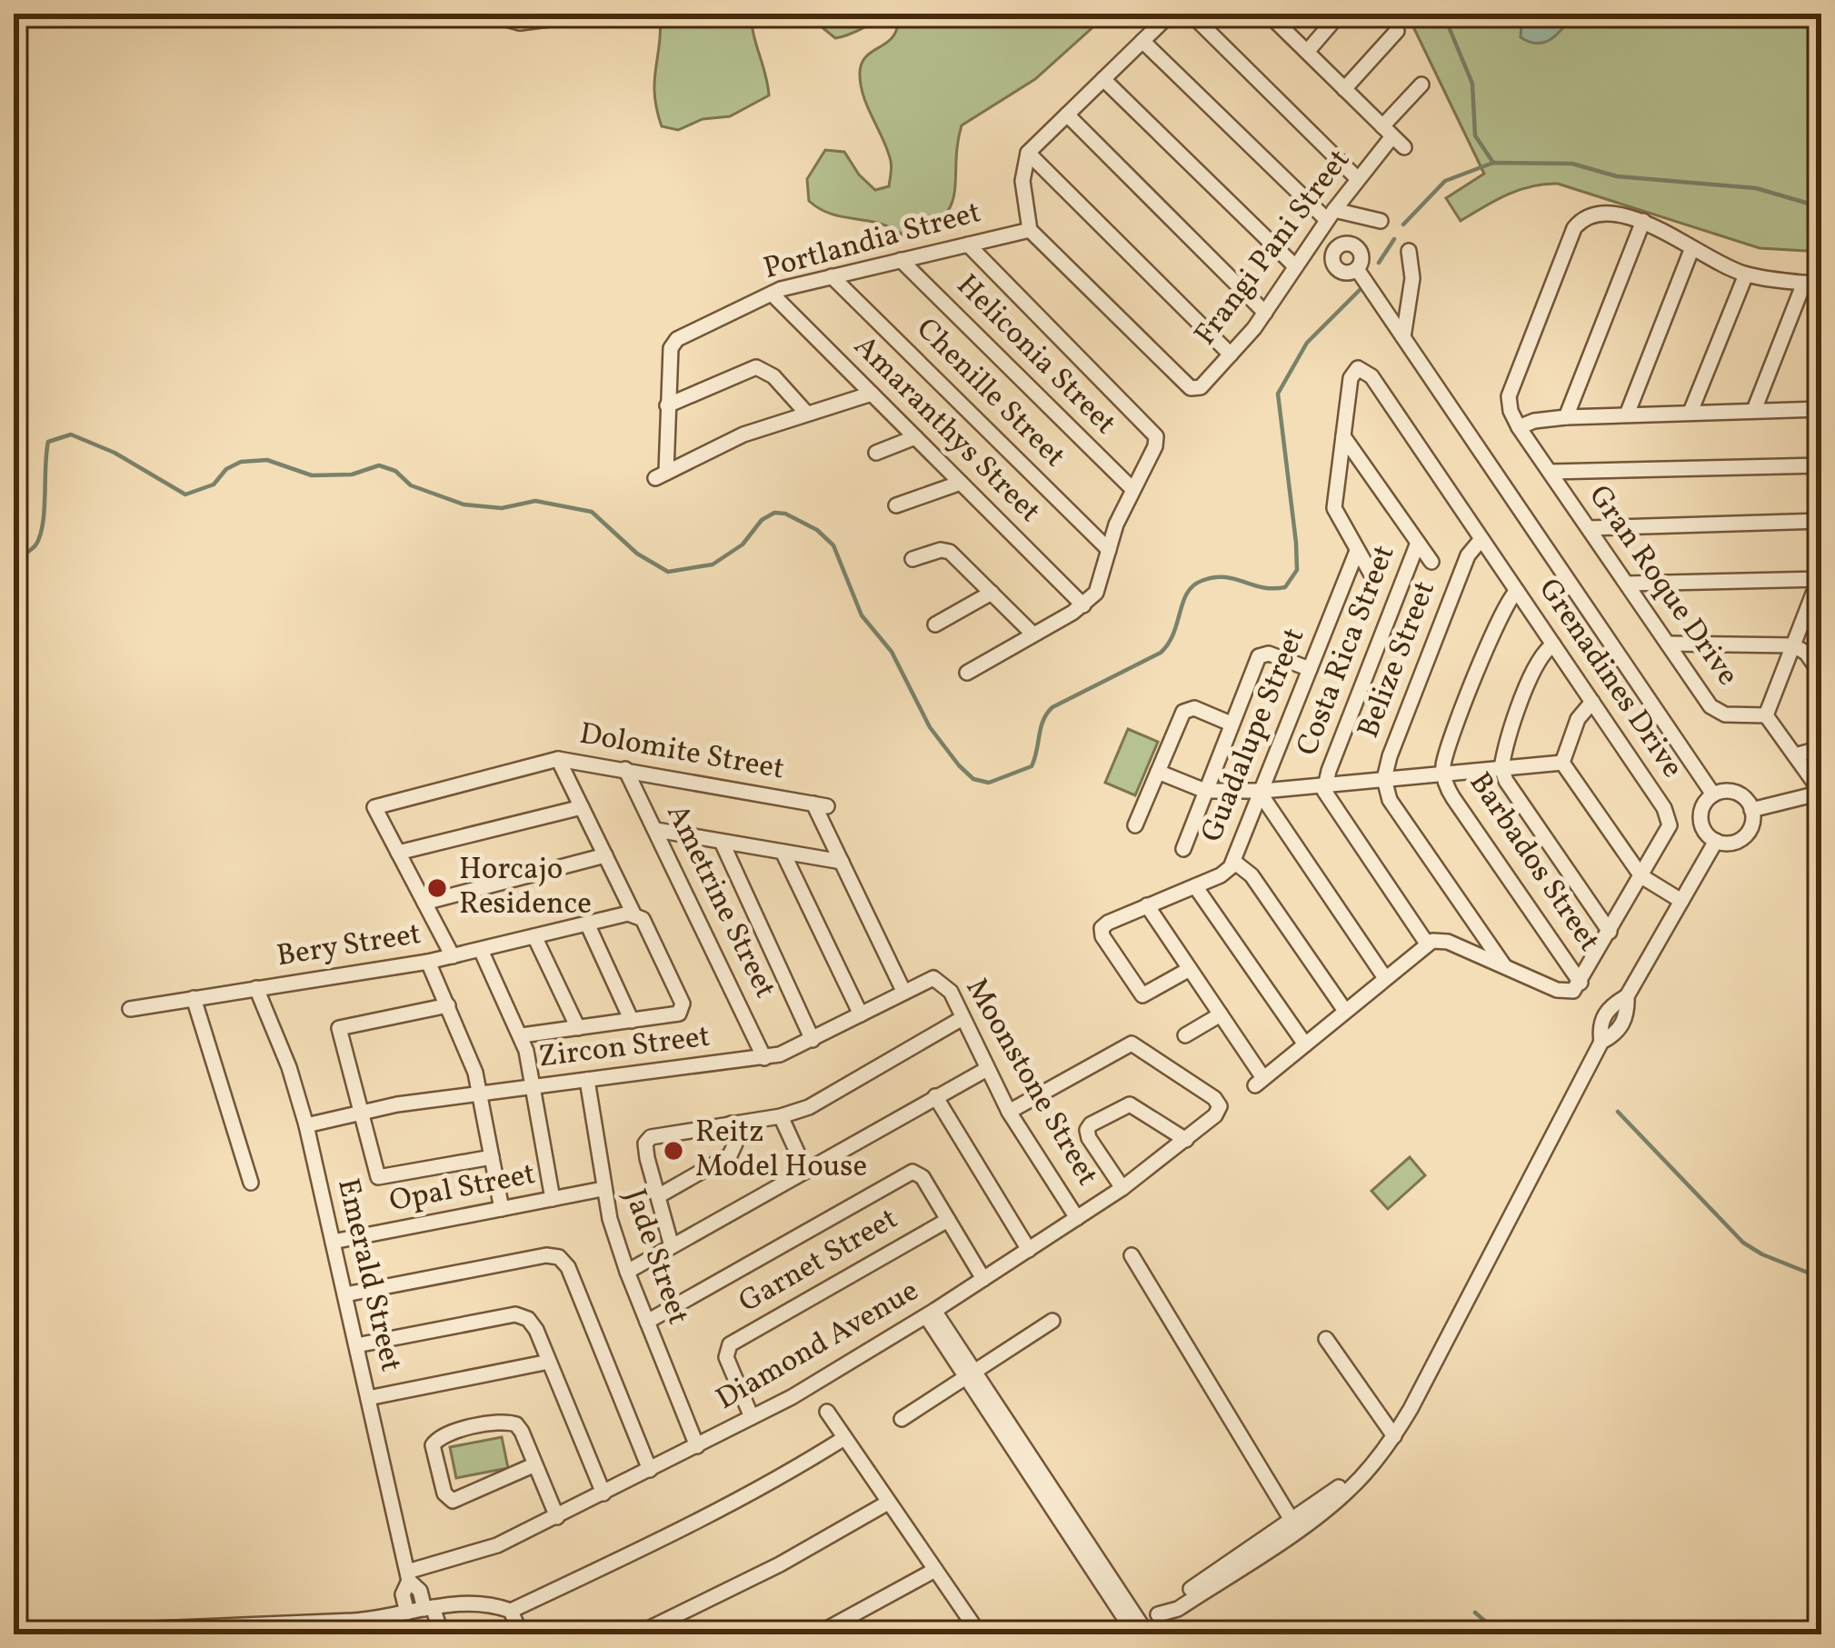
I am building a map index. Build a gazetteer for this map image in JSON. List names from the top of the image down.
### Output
{
  "streets": {
    "street": [
      "Portlandia Street",
      "Frangi Pani Street",
      "Heliconia Street",
      "Chenille Street",
      "Amaranthys Street",
      "Gran Roque Drive",
      "Costa Rica Street",
      "Belize Street",
      "Grenadines Drive",
      "Guadalupe Street",
      "Dolomite Street",
      "Barbados Street",
      "Ametrine Street",
      "Bery Street",
      "Zircon Street",
      "Moonstone Street",
      "Opal Street",
      "Jade Street",
      "Garnet Street",
      "Emerald Street",
      "Diamond Avenue"
    ]
  },
  "crossings": [
    ["Portlandia Street", "Frangi Pani Street"],
    ["Portlandia Street", "Heliconia Street"],
    ["Portlandia Street", "Chenille Street"],
    ["Portlandia Street", "Amaranthys Street"],
    ["Costa Rica Street", "Grenadines Drive"],
    ["Belize Street", "Grenadines Drive"],
    ["Grenadines Drive", "Barbados Street"],
    ["Dolomite Street", "Ametrine Street"],
    ["Dolomite Street", "Bery Street"],
    ["Ametrine Street", "Zircon Street"],
    ["Bery Street", "Emerald Street"],
    ["Zircon Street", "Moonstone Street"],
    ["Zircon Street", "Jade Street"],
    ["Zircon Street", "Emerald Street"],
    ["Moonstone Street", "Diamond Avenue"],
    ["Opal Street", "Jade Street"],
    ["Opal Street", "Emerald Street"],
    ["Jade Street", "Diamond Avenue"],
    ["Garnet Street", "Diamond Avenue"],
    ["Emerald Street", "Diamond Avenue"]
  ],
  "places": ["Horcajo Residence", "Reitz Model House"]
}
